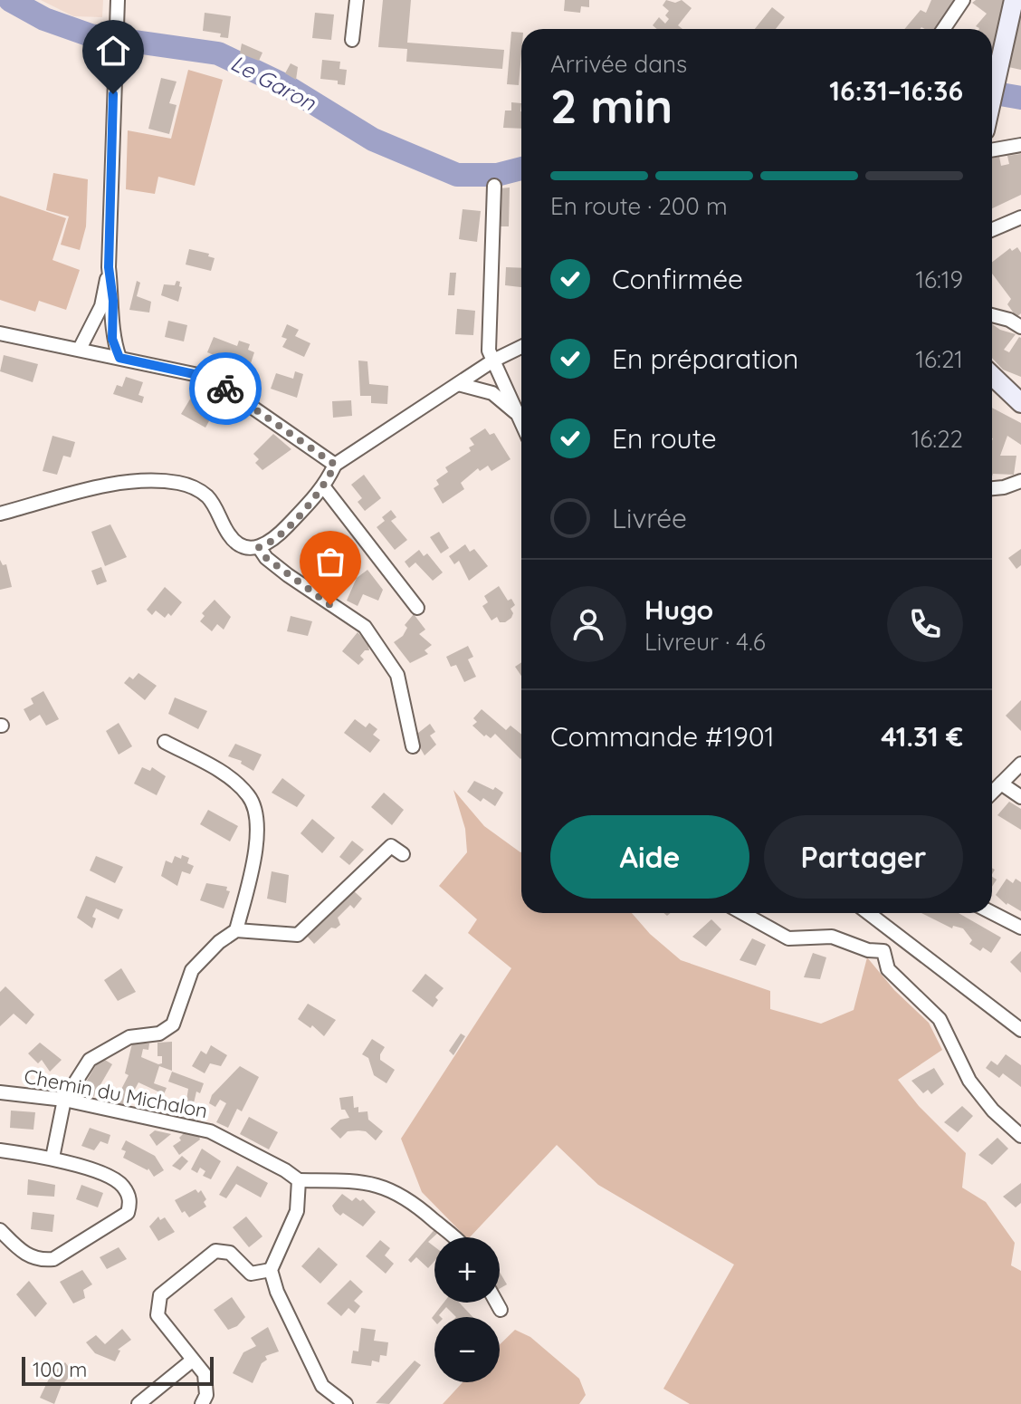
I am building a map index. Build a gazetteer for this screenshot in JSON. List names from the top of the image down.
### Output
{
  "streets": {
    "street": ["Chemin du Michalon"]
  },
  "water": ["Le Garon"],
  "scale_bar": "100 m",
  "page": {
    "heading": ["2 min", "Arrivée dans", "16:31–16:36"],
    "panel": [
      "Hugo",
      "Livreur · 4.6",
      "Commande #1901",
      "41.31 €"
    ],
    "bar": "En route · 200 m",
    "list": [
      ["Confirmée", "16:19"],
      ["En préparation", "16:21"],
      ["En route", "16:22"],
      "Livrée"
    ],
    "buttons": ["Aide", "Partager"],
    "map_buttons": ["+", "−"],
    "scale": "100 m"
  }
}
